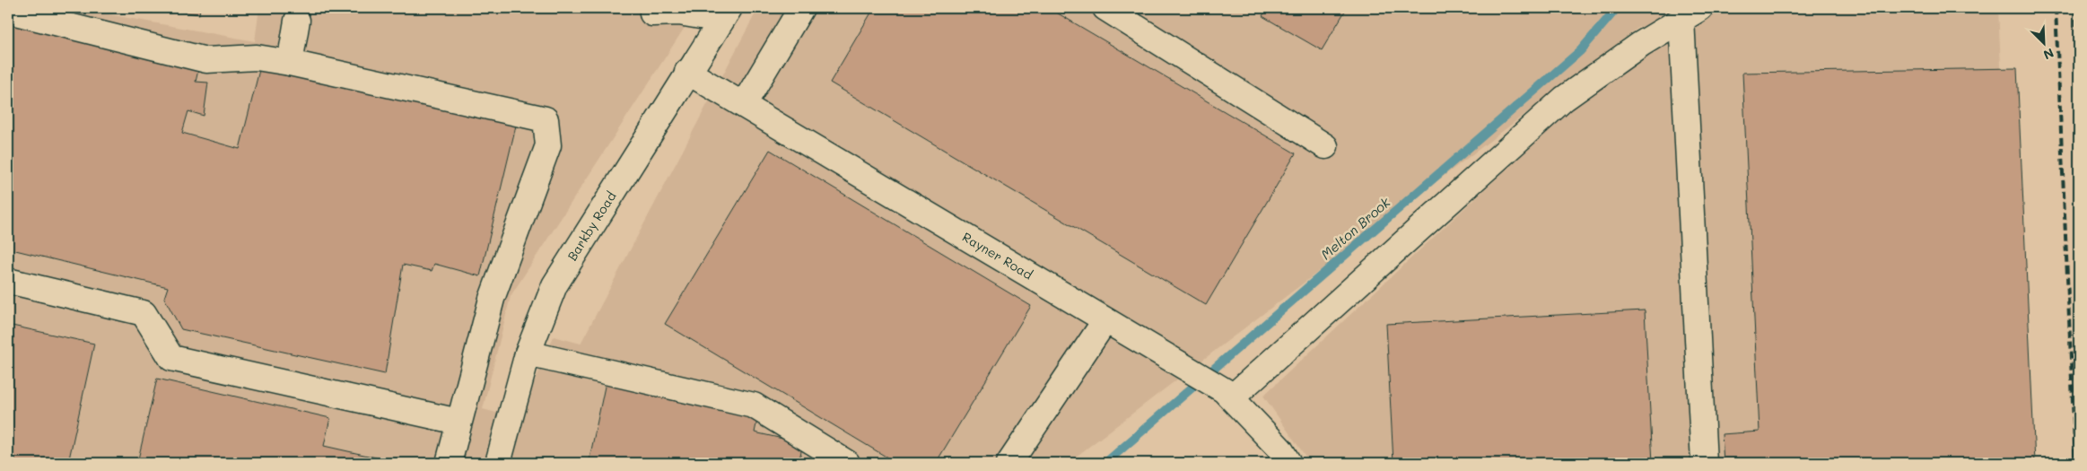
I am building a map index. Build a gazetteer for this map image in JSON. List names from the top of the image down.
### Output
{
  "streets": {
    "street": ["Barkby Road", "Rayner Road"]
  },
  "crossings": [
    ["Barkby Road", "Rayner Road"]
  ],
  "water": ["Melton Brook"],
  "north": "bottom right"
}
